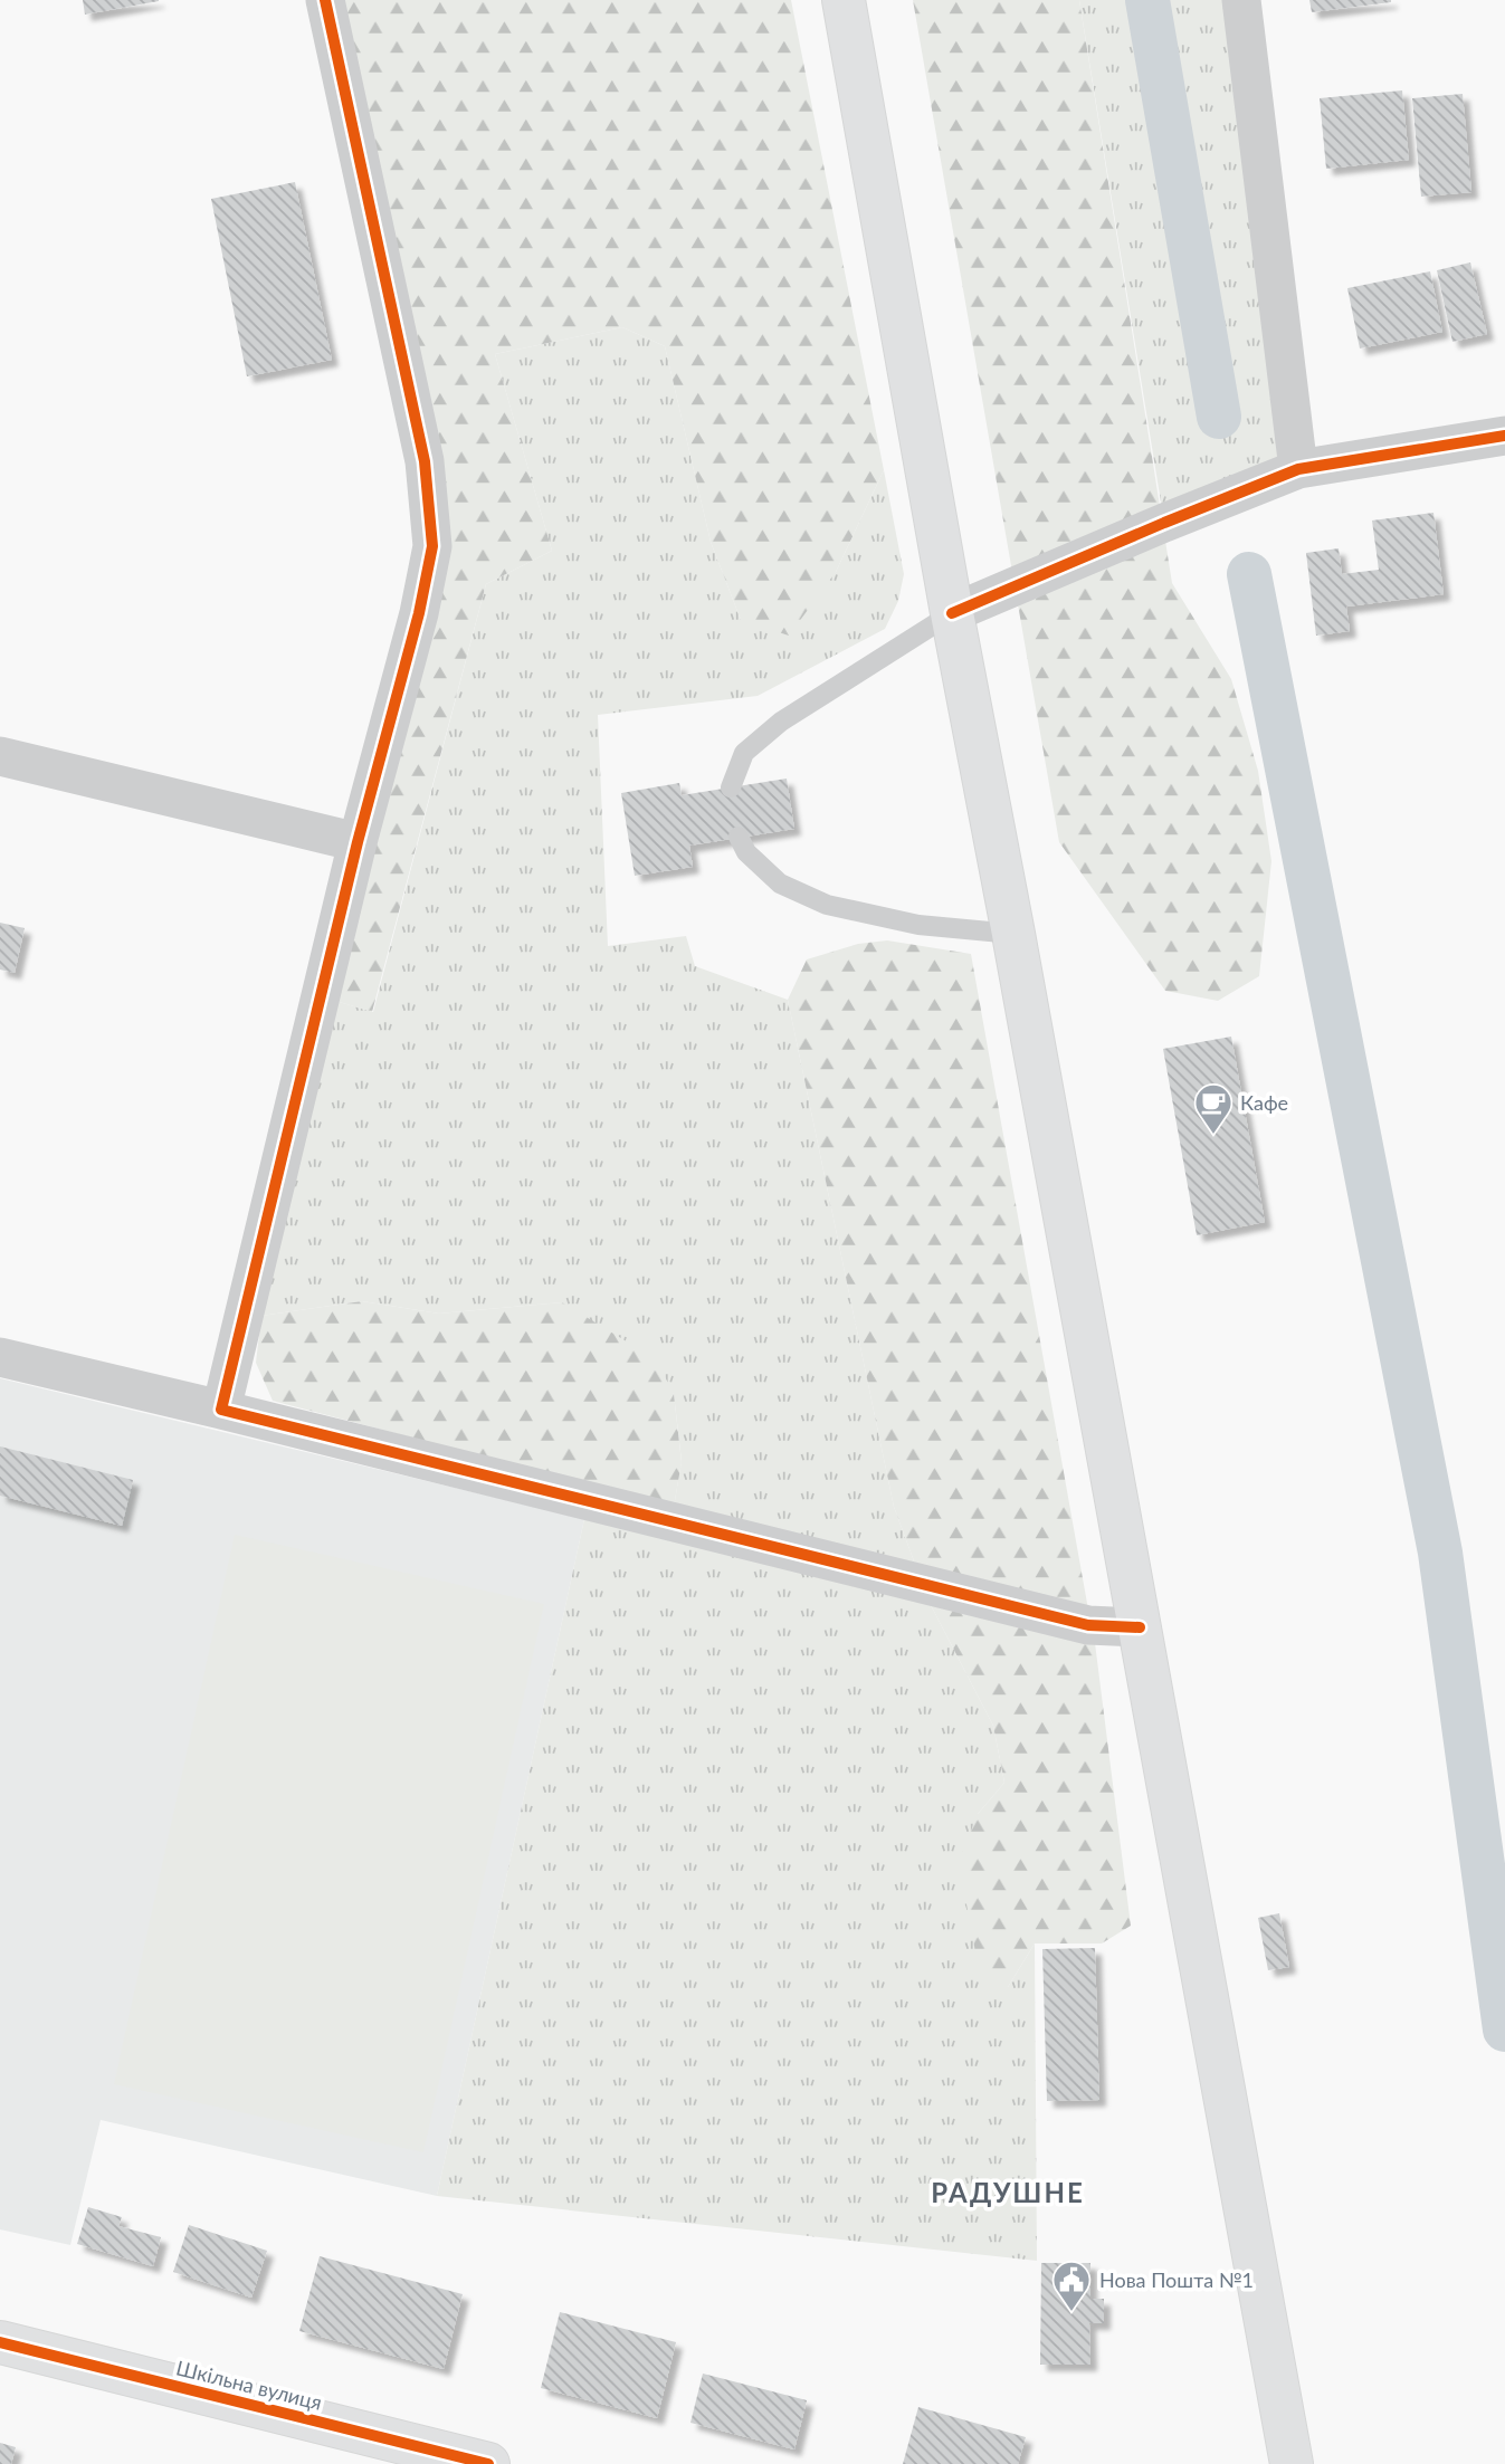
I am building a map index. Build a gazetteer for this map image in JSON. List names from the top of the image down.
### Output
{
  "streets": {
    "main road": ["Шкільна вулиця"]
  },
  "districts": ["РАДУШНЕ"],
  "places": {
    "cafe": ["Кафе"],
    "public building": ["Нова Пошта №1"]
  }
}
